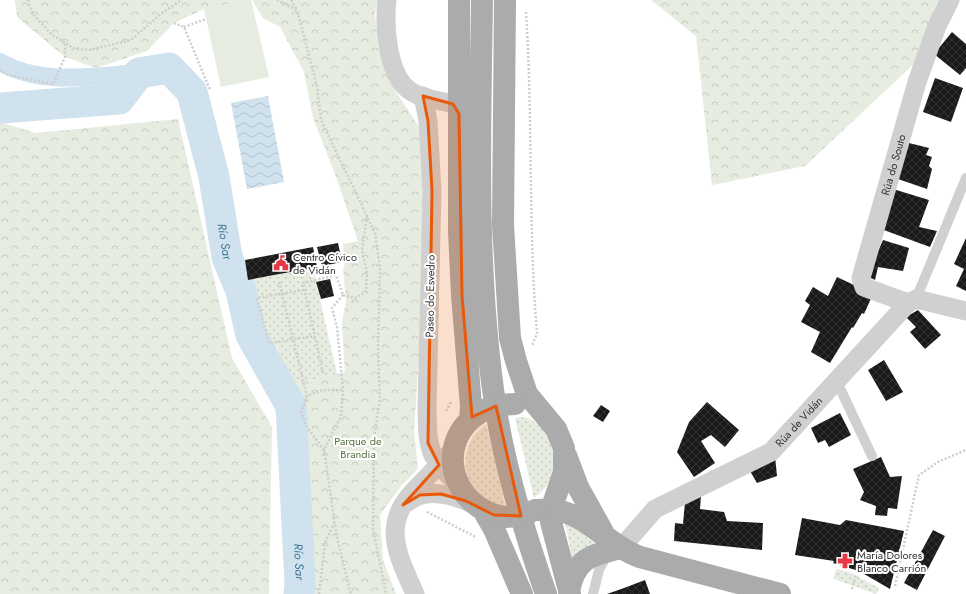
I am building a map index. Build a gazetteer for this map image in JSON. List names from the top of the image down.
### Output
{
  "streets": {
    "street": ["Rúa do Souto", "Paseo do Esvedro", "Rúa de Vidán"]
  },
  "crossings": [
    ["Rúa do Souto", "Rúa de Vidán"]
  ],
  "water": ["Río Sar"],
  "parks": ["Parque de Brandia"],
  "places": {
    "public building": ["Centro Cívico de Vidán"],
    "pharmacy": ["María Dolores Blanco Carrión"]
  }
}
